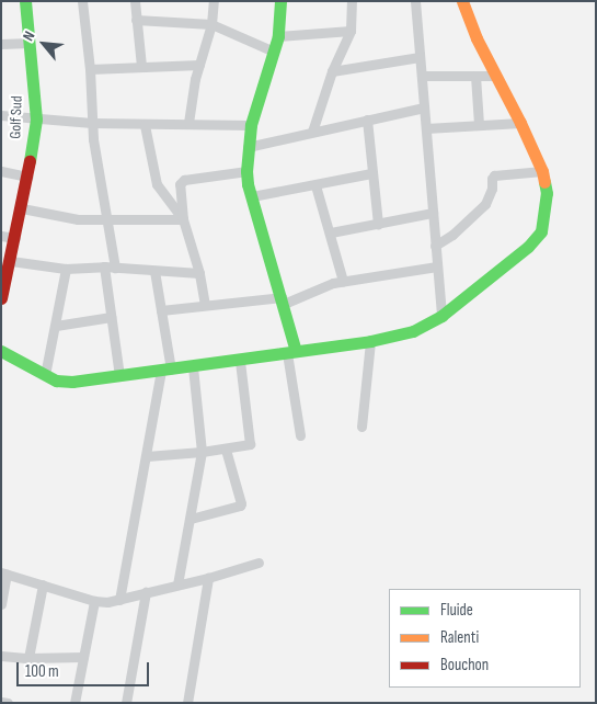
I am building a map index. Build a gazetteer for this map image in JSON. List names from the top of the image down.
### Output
{
  "streets": {
    "street": ["Golf Sud"]
  },
  "legend": ["Fluide", "Ralenti", "Bouchon"],
  "scale_bar": "100 m",
  "north": "top left"
}
